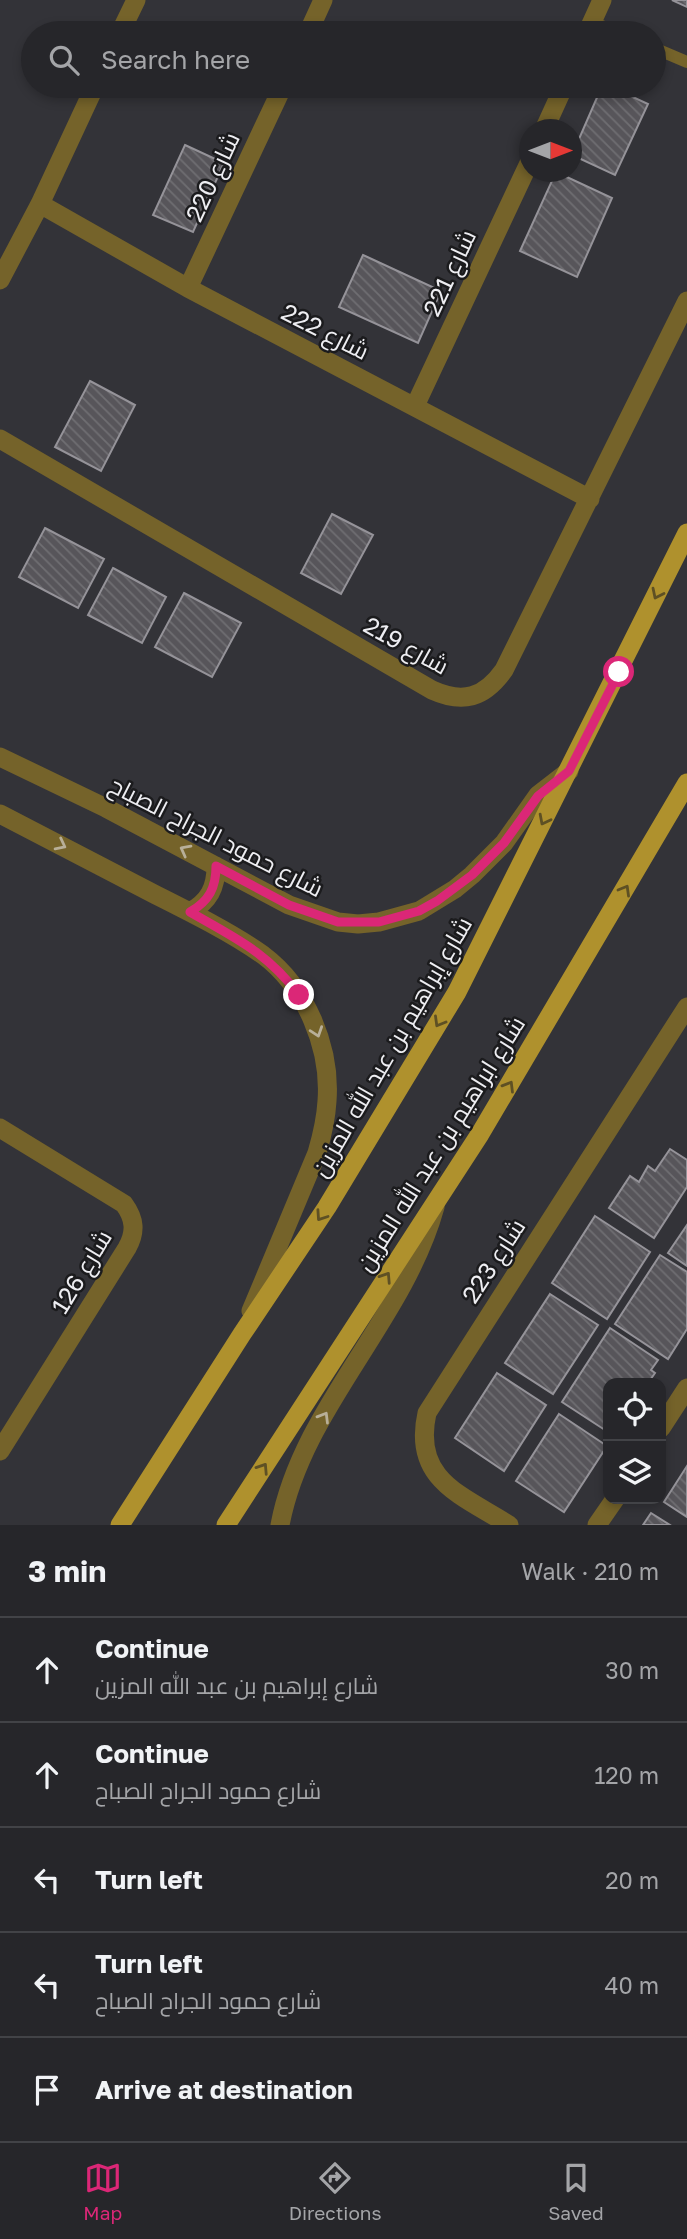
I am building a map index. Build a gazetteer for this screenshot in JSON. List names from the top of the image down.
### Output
{
  "streets": {
    "main road": ["شارع إبراهيم بن عبد الله المزين", "شارع ابراهيم بن عبد الله المزين"],
    "street": [
      "شارع 220",
      "شارع 221",
      "شارع 222",
      "شارع 219",
      "شارع حمود الجراح الصباح",
      "شارع 223",
      "شارع 126"
    ]
  },
  "crossings": [
    ["شارع 220", "شارع 222"],
    ["شارع 221", "شارع 222"],
    ["شارع 222", "شارع 219"],
    ["شارع حمود الجراح الصباح", "شارع إبراهيم بن عبد الله المزين"]
  ],
  "one_way": ["شارع إبراهيم بن عبد الله المزين", "شارع ابراهيم بن عبد الله المزين"],
  "north": "right",
  "page": {
    "search": "Search here",
    "heading": ["3 min", "Walk · 210 m"],
    "list": [
      ["Continue", "شارع إبراهيم بن عبد الله المزين", "30 m"],
      ["Continue", "شارع حمود الجراح الصباح", "120 m"],
      ["Turn left", "20 m"],
      ["Turn left", "شارع حمود الجراح الصباح", "40 m"],
      "Arrive at destination"
    ],
    "nav": ["Map", "Directions", "Saved"]
  }
}
